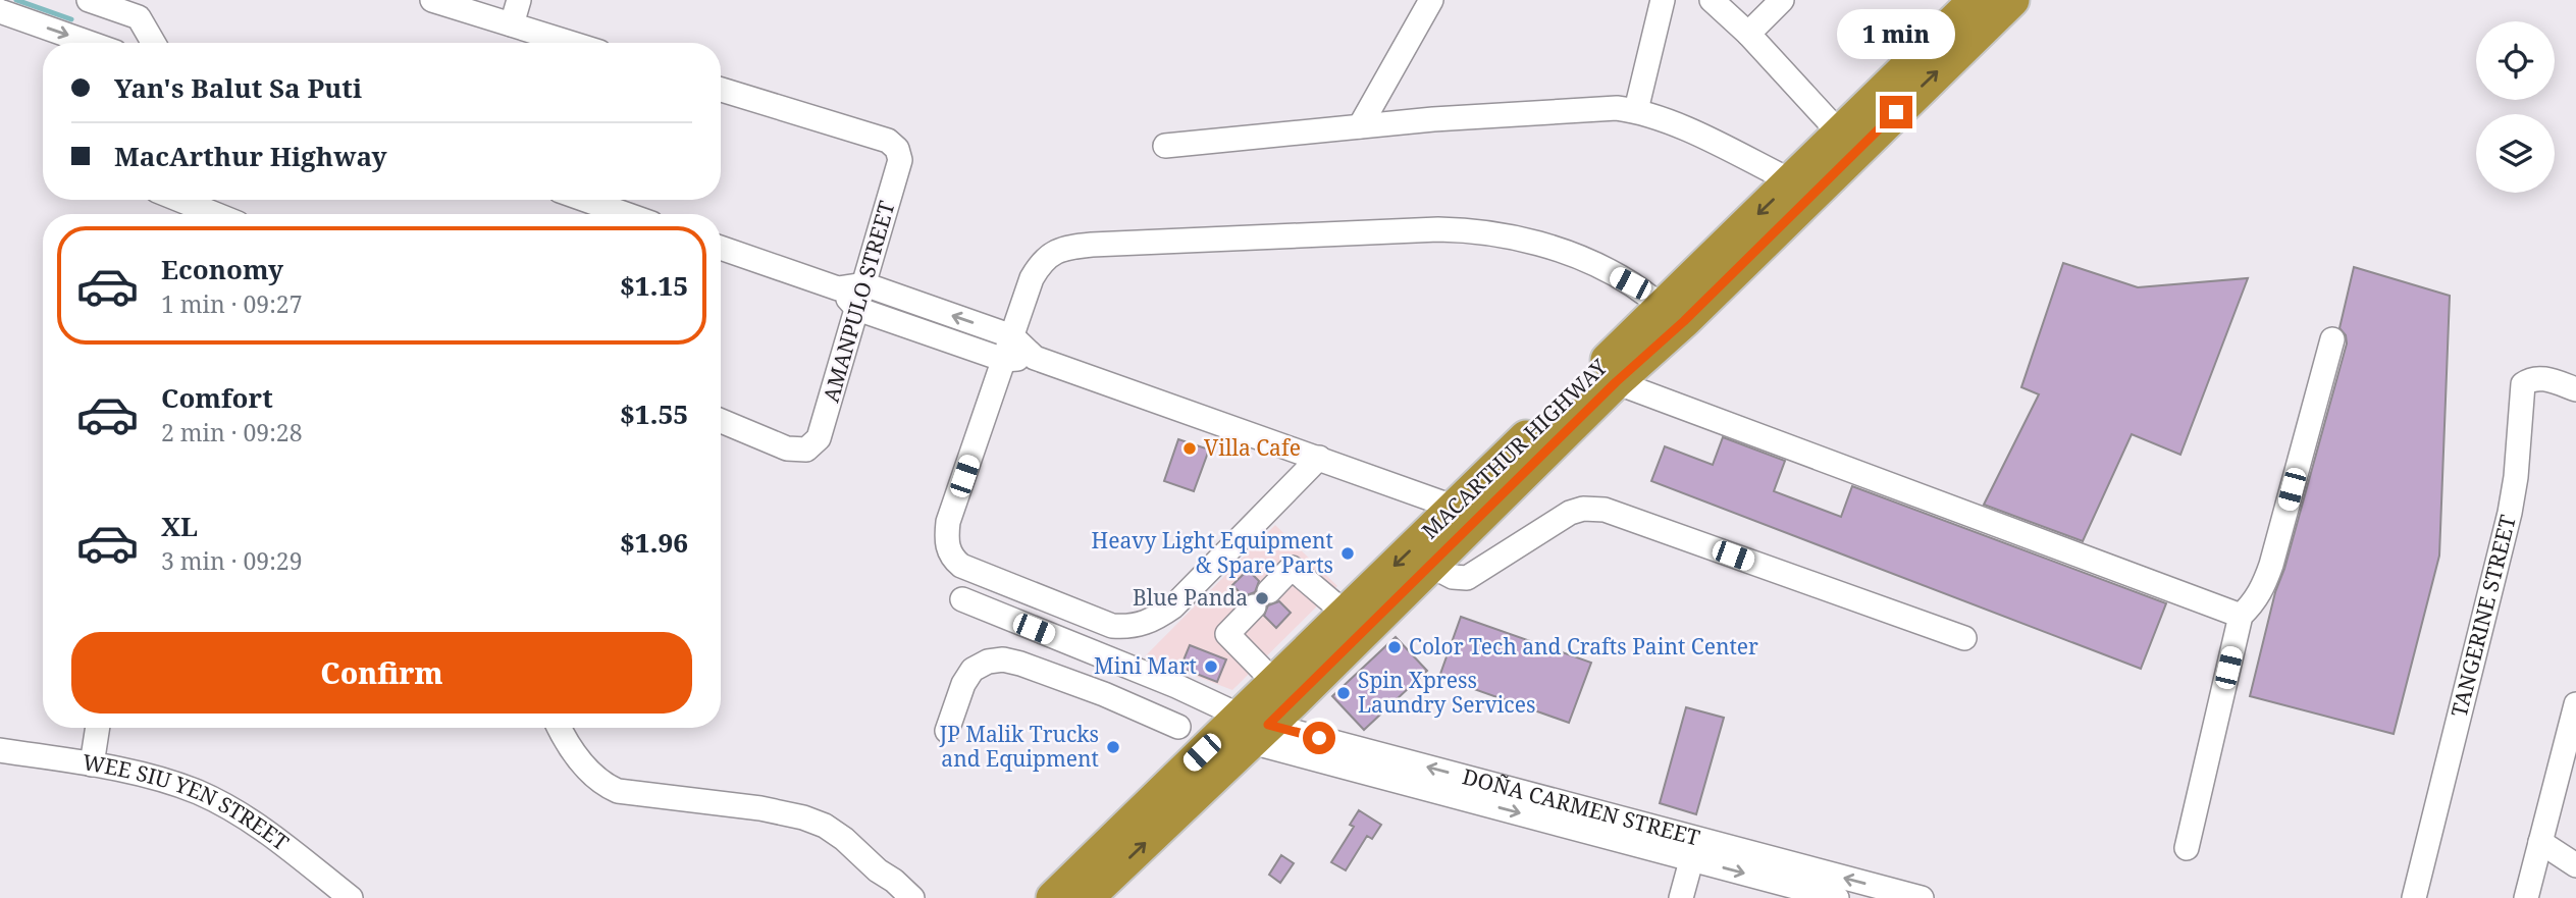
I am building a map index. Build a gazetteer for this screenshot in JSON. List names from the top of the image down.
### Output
{
  "streets": {
    "highway": ["MACARTHUR HIGHWAY"],
    "street": [
      "AMANPULO STREET",
      "TANGERINE STREET",
      "WEE SIU YEN STREET",
      "DOÑA CARMEN STREET"
    ]
  },
  "crossings": [
    ["MACARTHUR HIGHWAY", "DOÑA CARMEN STREET"]
  ],
  "places": [
    "Villa Cafe",
    "Heavy Light Equipment & Spare Parts",
    "Blue Panda",
    "Color Tech and Crafts Paint Center",
    "Mini Mart",
    "Spin Xpress Laundry Services",
    "JP Malik Trucks and Equipment"
  ],
  "page": {
    "bubble": "1 min",
    "banner": ["Yan's Balut Sa Puti", "MacArthur Highway"],
    "list": [
      {
        "name": "Economy",
        "note": "1 min · 09:27",
        "value": "$1.15"
      },
      {
        "name": "Comfort",
        "note": "2 min · 09:28",
        "value": "$1.55"
      },
      {
        "name": "XL",
        "note": "3 min · 09:29",
        "value": "$1.96"
      }
    ],
    "buttons": "Confirm"
  }
}
